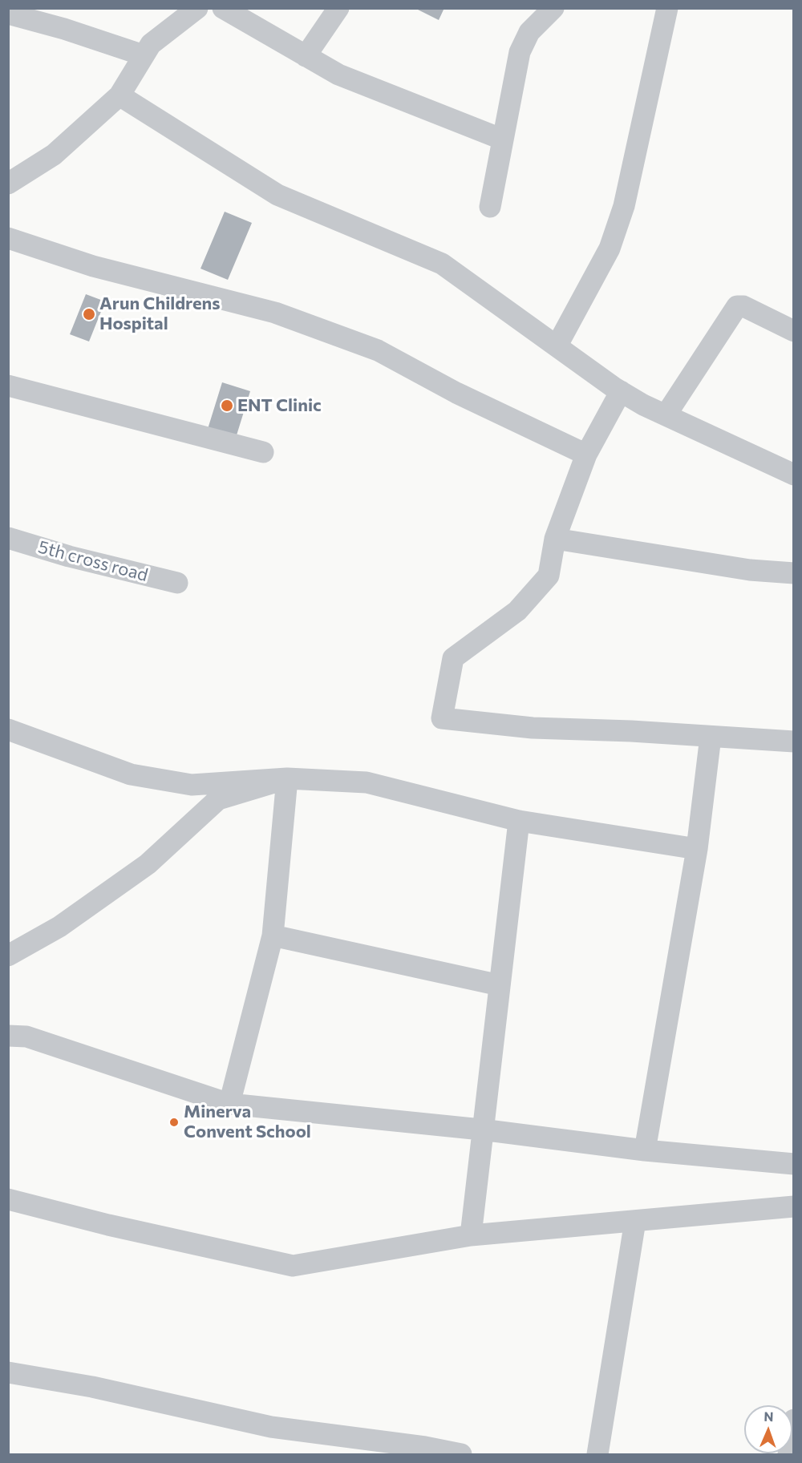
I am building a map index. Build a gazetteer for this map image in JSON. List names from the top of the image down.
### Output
{
  "streets": {
    "street": ["5th cross road"]
  },
  "places": ["Arun Childrens Hospital", "ENT Clinic", "Minerva Convent School"],
  "north": "top"
}
